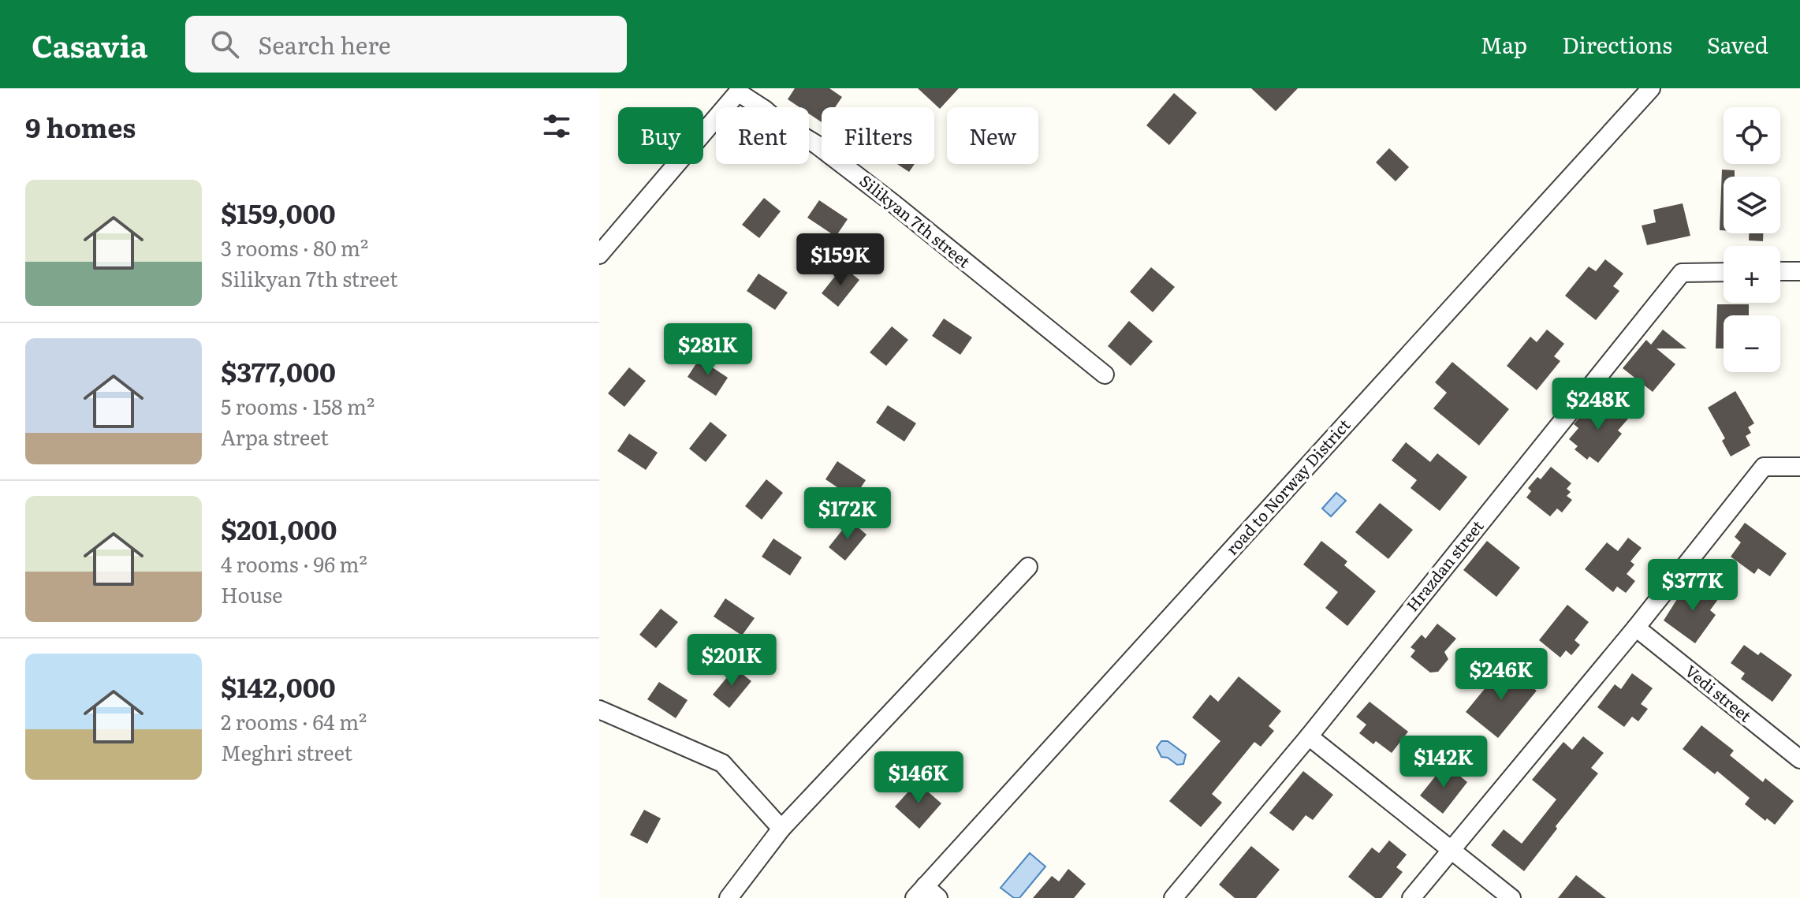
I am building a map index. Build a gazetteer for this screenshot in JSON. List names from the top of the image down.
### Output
{
  "streets": {
    "street": [
      "Silikyan 7th street",
      "road to Norway District",
      "Hrazdan street",
      "Vedi street"
    ]
  },
  "page": {
    "header": "Casavia",
    "search": "Search here",
    "nav": ["Map", "Directions", "Saved"],
    "heading": "9 homes",
    "map_buttons": ["+", "−"],
    "chip": [
      "Buy",
      "Rent",
      "Filters",
      "New"
    ],
    "list": [
      {
        "name": "$159,000",
        "note": "3 rooms · 80 m² · Silikyan 7th street"
      },
      {
        "name": "$377,000",
        "note": "5 rooms · 158 m² · Arpa street"
      },
      {
        "name": "$201,000",
        "note": "4 rooms · 96 m² · House"
      },
      {
        "name": "$142,000",
        "note": "2 rooms · 64 m² · Meghri street"
      }
    ],
    "price": [
      "$159K",
      "$281K",
      "$248K",
      "$172K",
      "$377K",
      "$201K",
      "$246K",
      "$142K",
      "$146K"
    ]
  }
}
